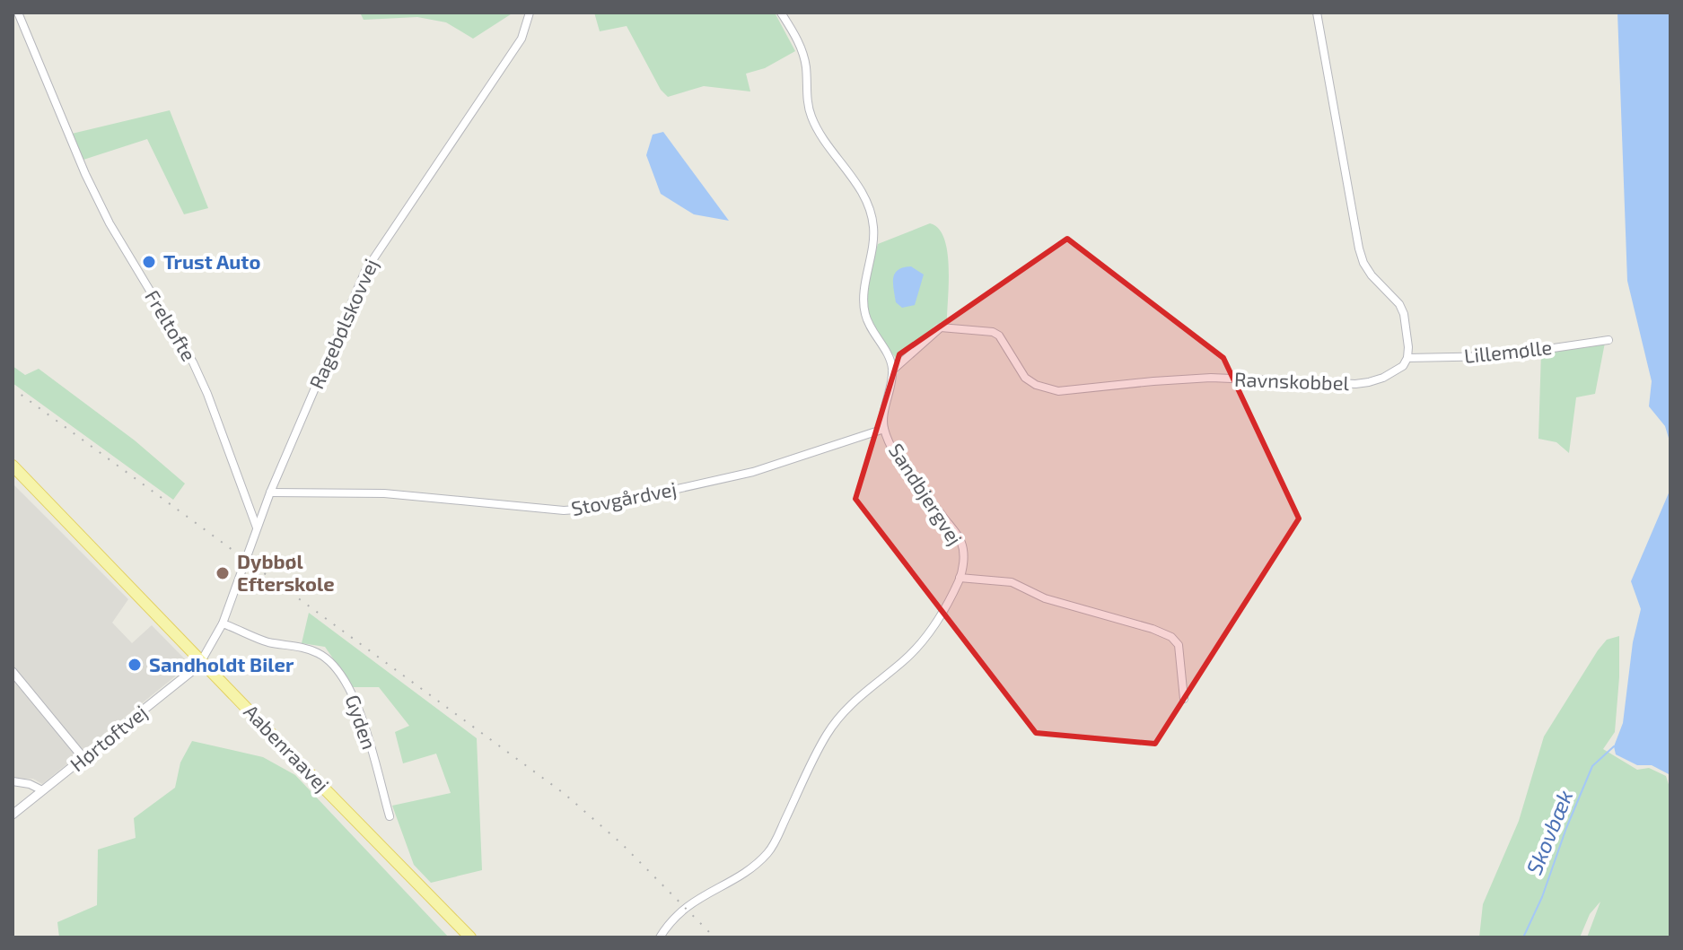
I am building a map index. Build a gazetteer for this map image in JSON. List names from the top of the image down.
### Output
{
  "streets": {
    "main road": ["Aabenraavej"],
    "street": [
      "Ragebølskovvej",
      "Freltofte",
      "Lillemølle",
      "Ravnskobbel",
      "Sandbjergvej",
      "Stovgårdvej",
      "Gyden",
      "Hørtoftvej"
    ]
  },
  "crossings": [
    ["Ragebølskovvej", "Freltofte"],
    ["Ragebølskovvej", "Stovgårdvej"],
    ["Ragebølskovvej", "Gyden"],
    ["Ragebølskovvej", "Hørtoftvej"],
    ["Ragebølskovvej", "Aabenraavej"],
    ["Lillemølle", "Ravnskobbel"],
    ["Ravnskobbel", "Sandbjergvej"],
    ["Sandbjergvej", "Stovgårdvej"],
    ["Hørtoftvej", "Aabenraavej"]
  ],
  "water": ["Skovbæk"],
  "places": ["Trust Auto", "Dybbøl Efterskole", "Sandholdt Biler"]
}
